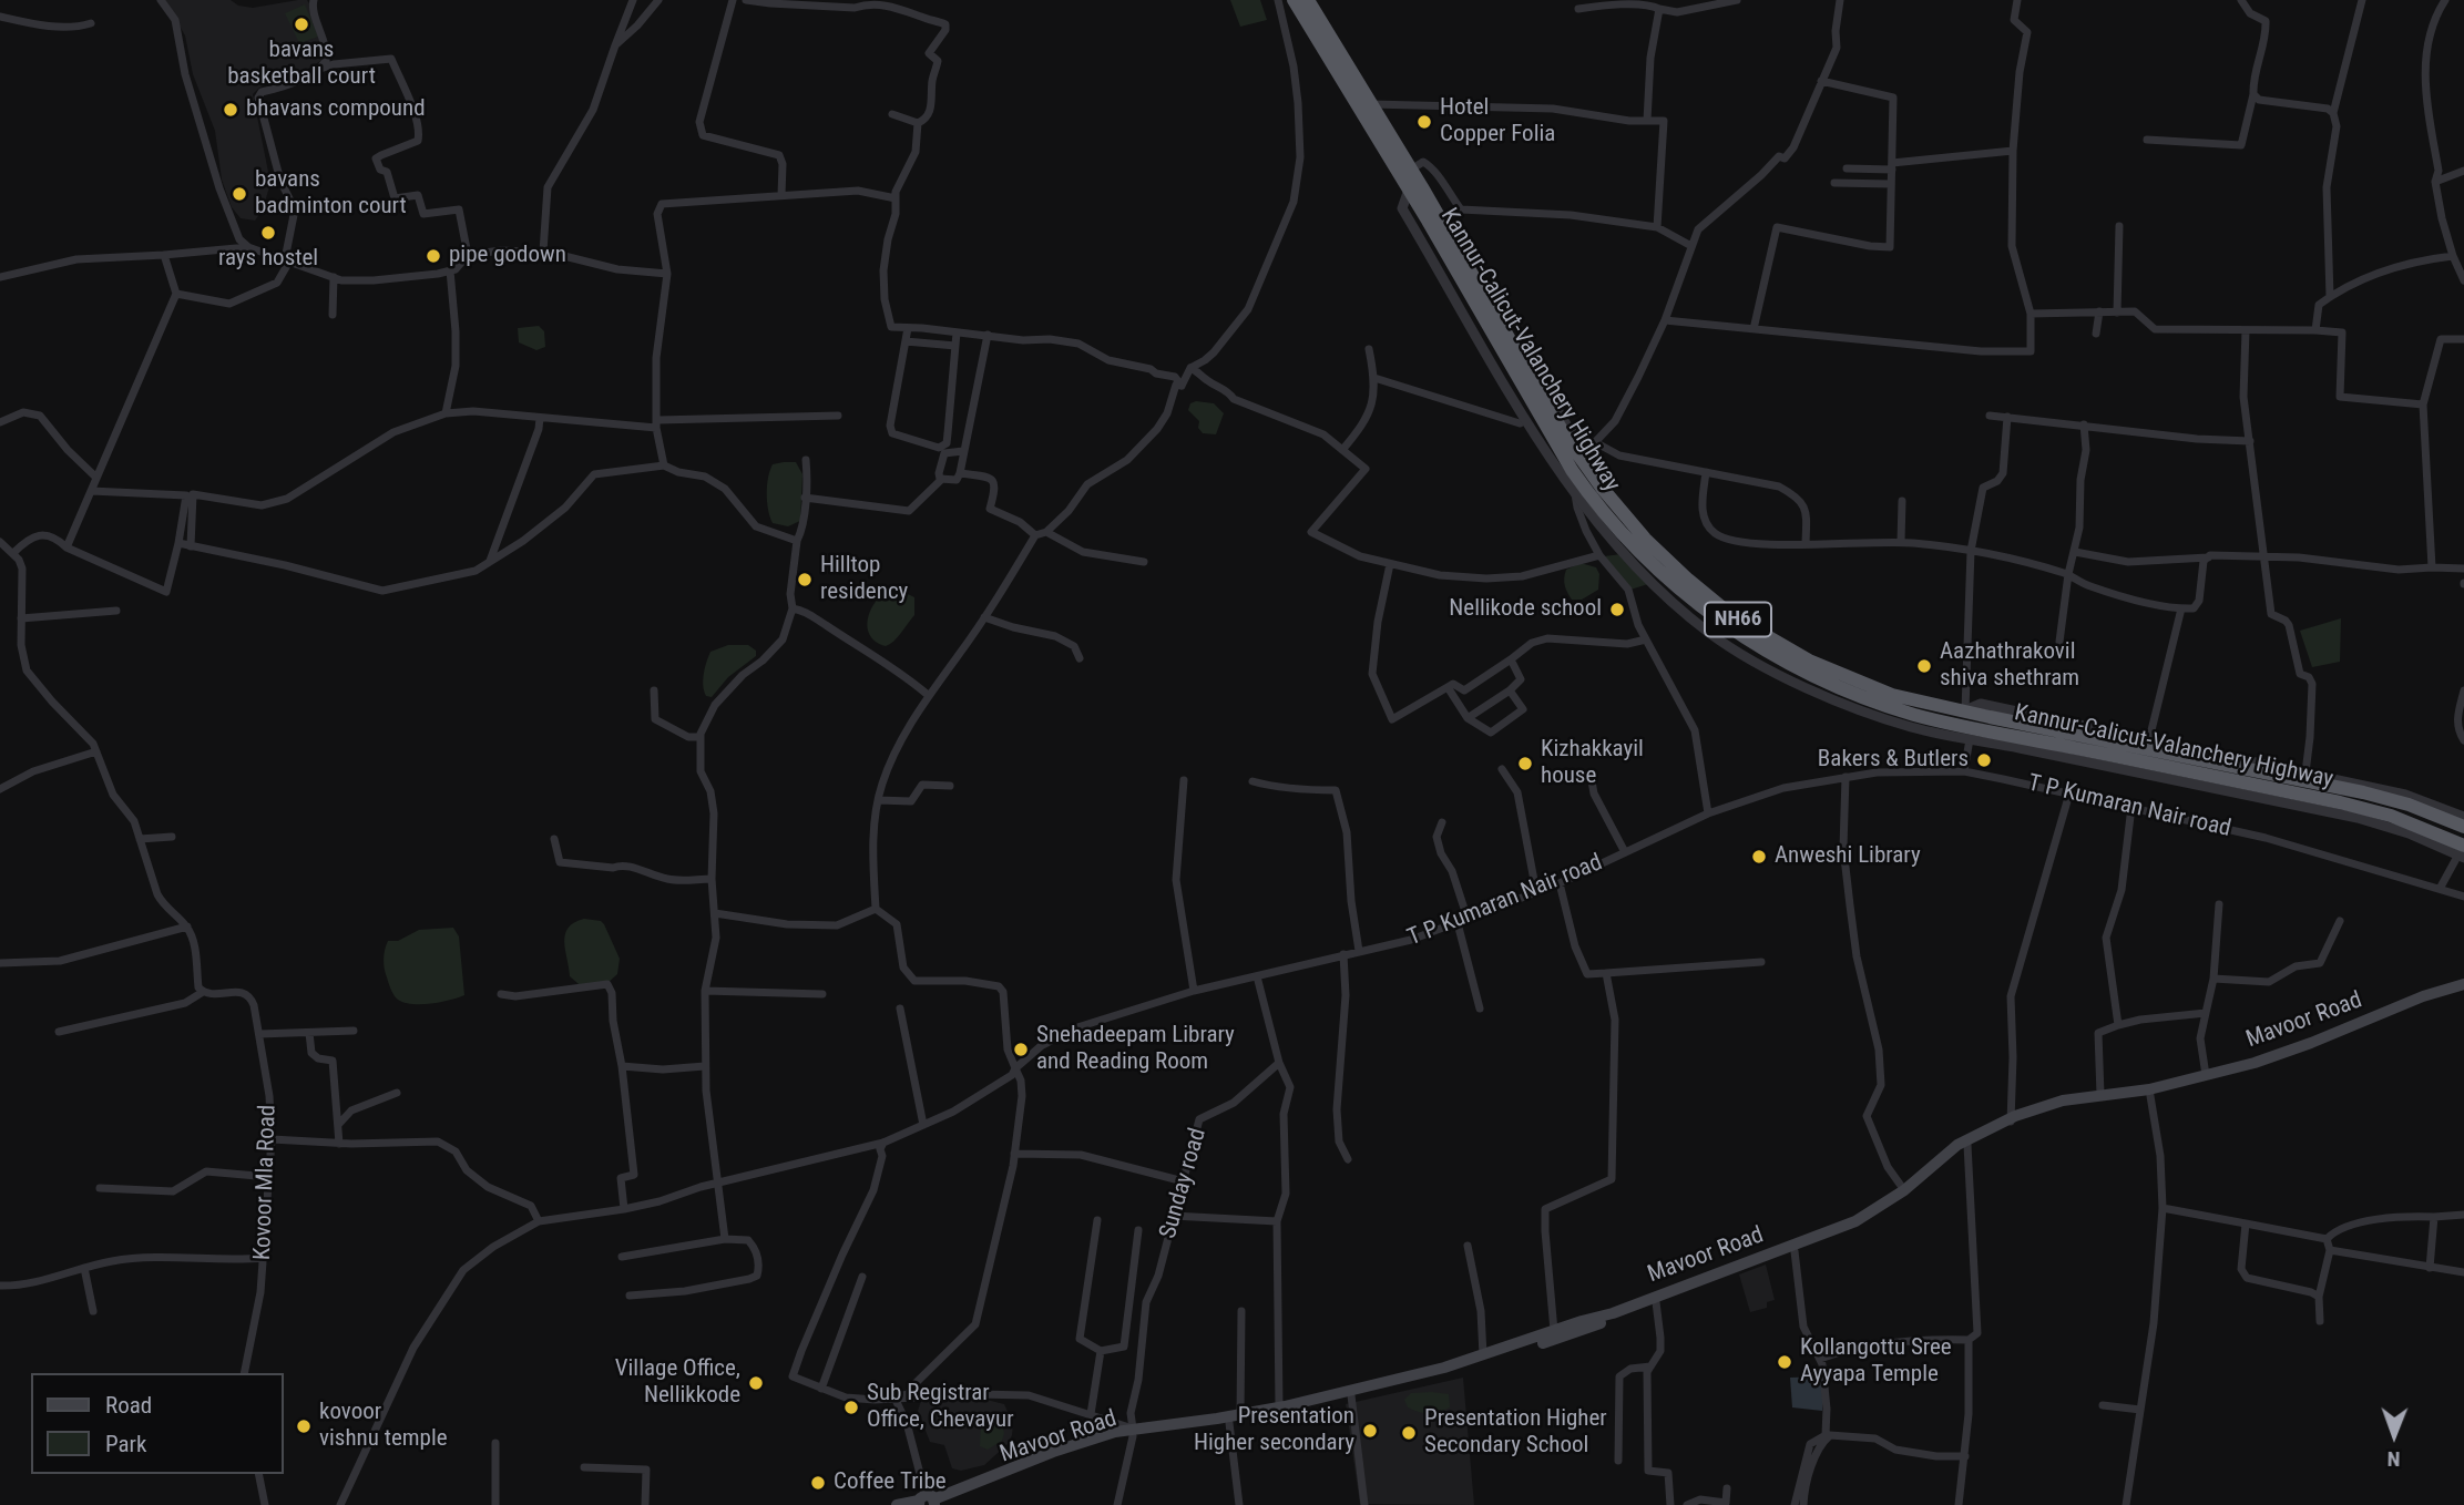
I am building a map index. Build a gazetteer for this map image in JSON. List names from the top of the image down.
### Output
{
  "streets": {
    "highway": ["Kannur-Calicut-Valanchery Highway", "NH66"],
    "main road": ["Mavoor Road"],
    "street": ["T P Kumaran Nair road", "Kovoor Mla Road", "Sunday road"]
  },
  "crossings": [
    ["Mavoor Road", "Sunday road"]
  ],
  "places": [
    "bavans basketball court",
    "bhavans compound",
    "Hotel Copper Folia",
    "bavans badminton court",
    "rays hostel",
    "pipe godown",
    "Hilltop residency",
    "Nellikode school",
    "Aazhathrakovil shiva shethram",
    "Bakers & Butlers",
    "Kizhakkayil house",
    "Anweshi Library",
    "Snehadeepam Library and Reading Room",
    "Kollangottu Sree Ayyapa Temple",
    "Village Office, Nellikkode",
    "Sub Registrar Office, Chevayur",
    "kovoor vishnu temple",
    "Presentation Higher secondary",
    "Presentation Higher Secondary School",
    "Coffee Tribe"
  ],
  "legend": ["Road", "Park"],
  "north": "bottom"
}
